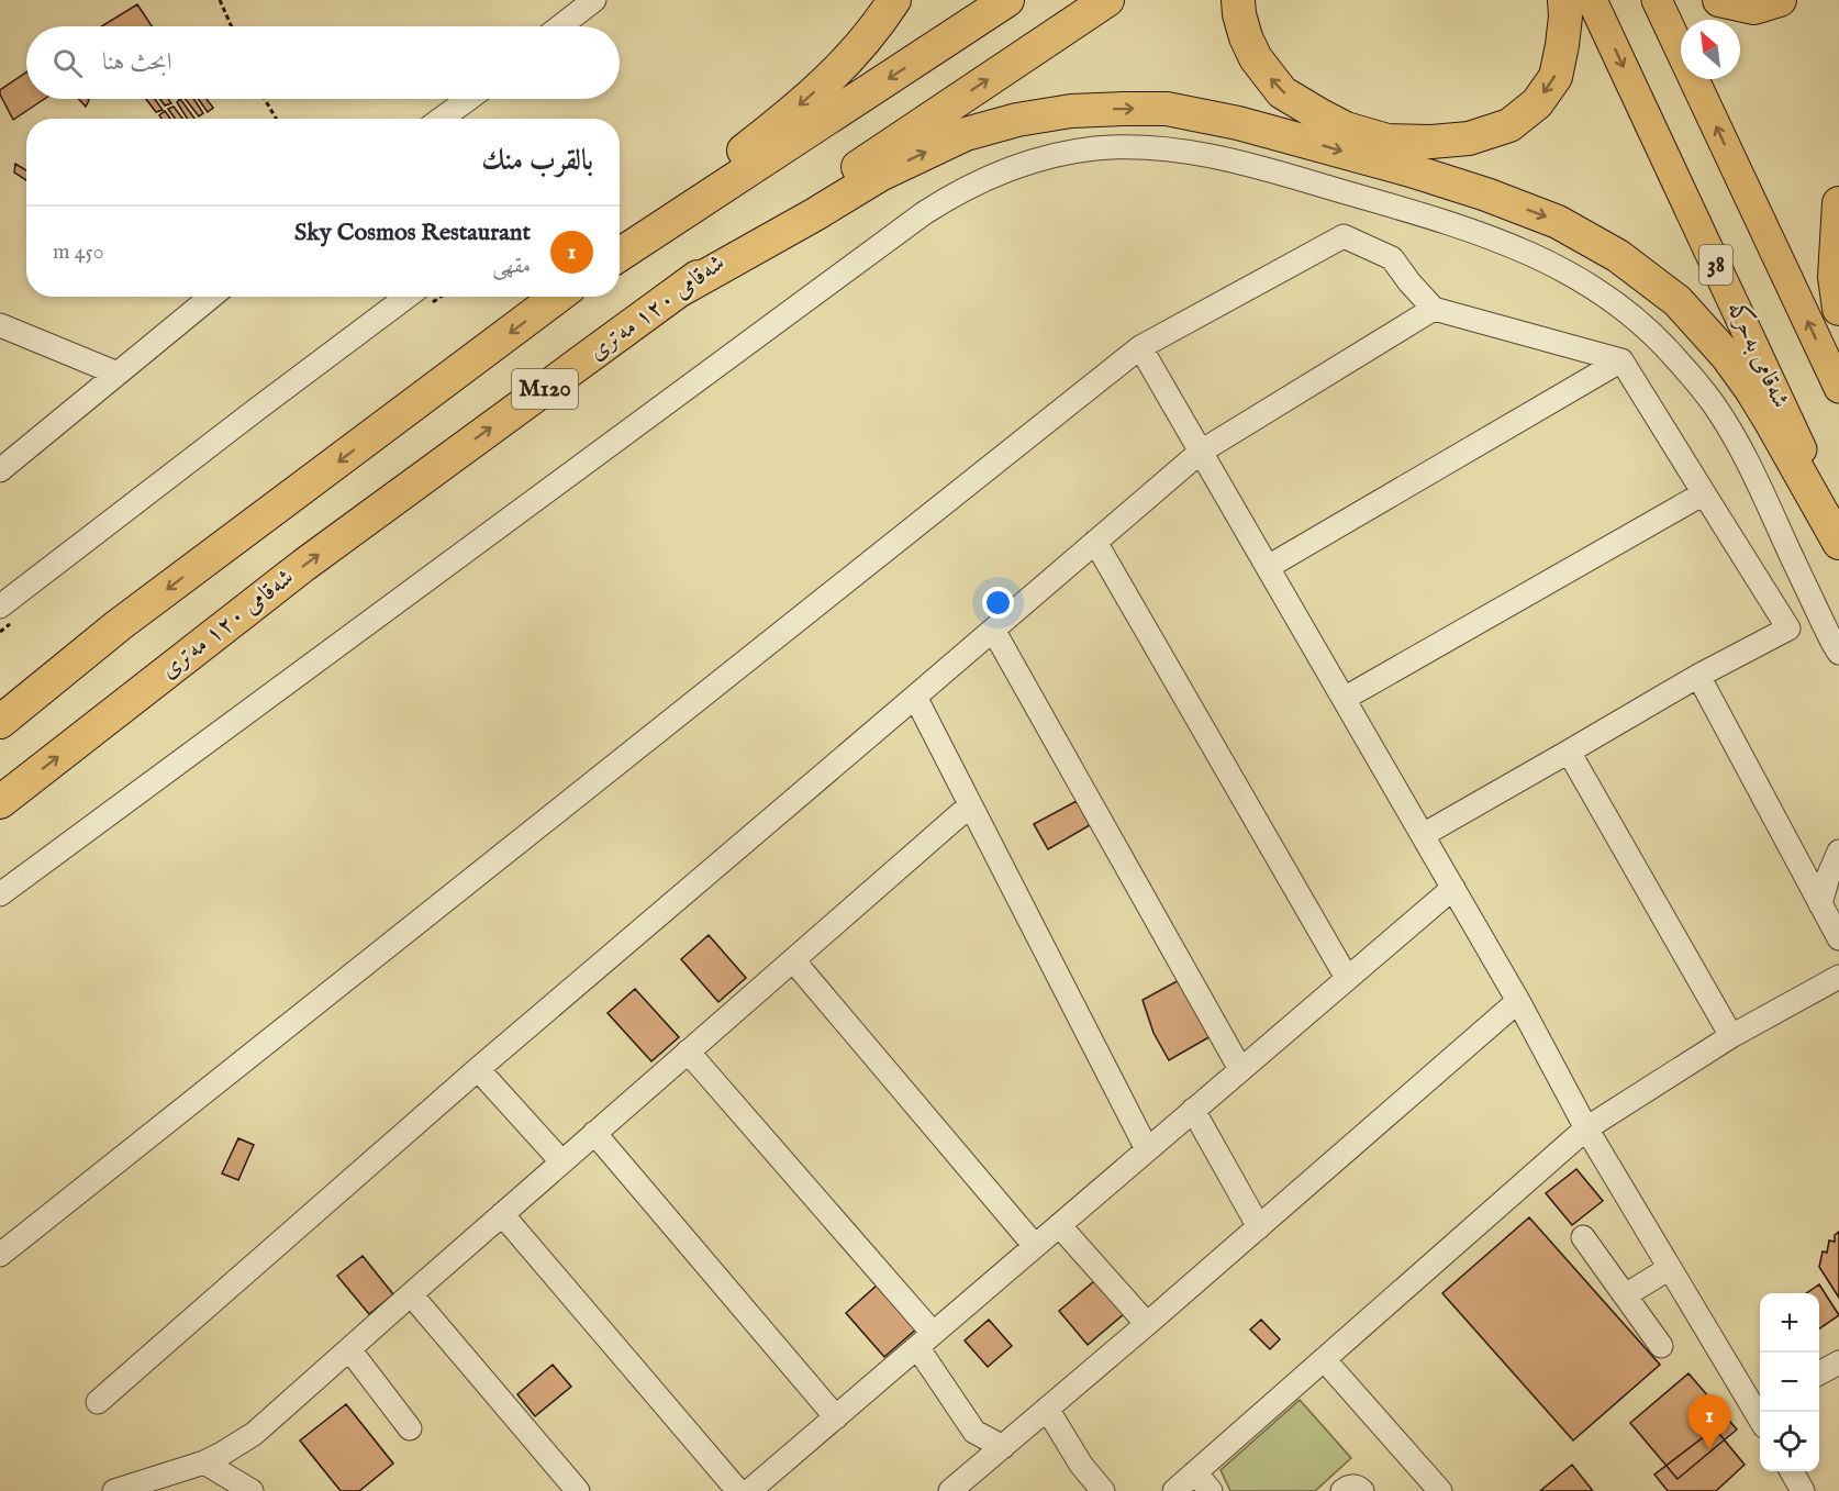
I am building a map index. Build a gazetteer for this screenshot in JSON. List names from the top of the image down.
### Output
{
  "streets": {
    "highway": ["شەقامی ١٢٠ مەتری", "M120"],
    "main road": ["38", "شەقامی بەحرکە"]
  },
  "north": "top left",
  "page": {
    "search": "ابحث هنا",
    "heading": "بالقرب منك",
    "list": [
      {
        "mark": "1",
        "name": "Sky Cosmos Restaurant",
        "note": "مقهى",
        "value": "450 m"
      }
    ],
    "map_buttons": ["+", "−"],
    "pins": "1"
  }
}
